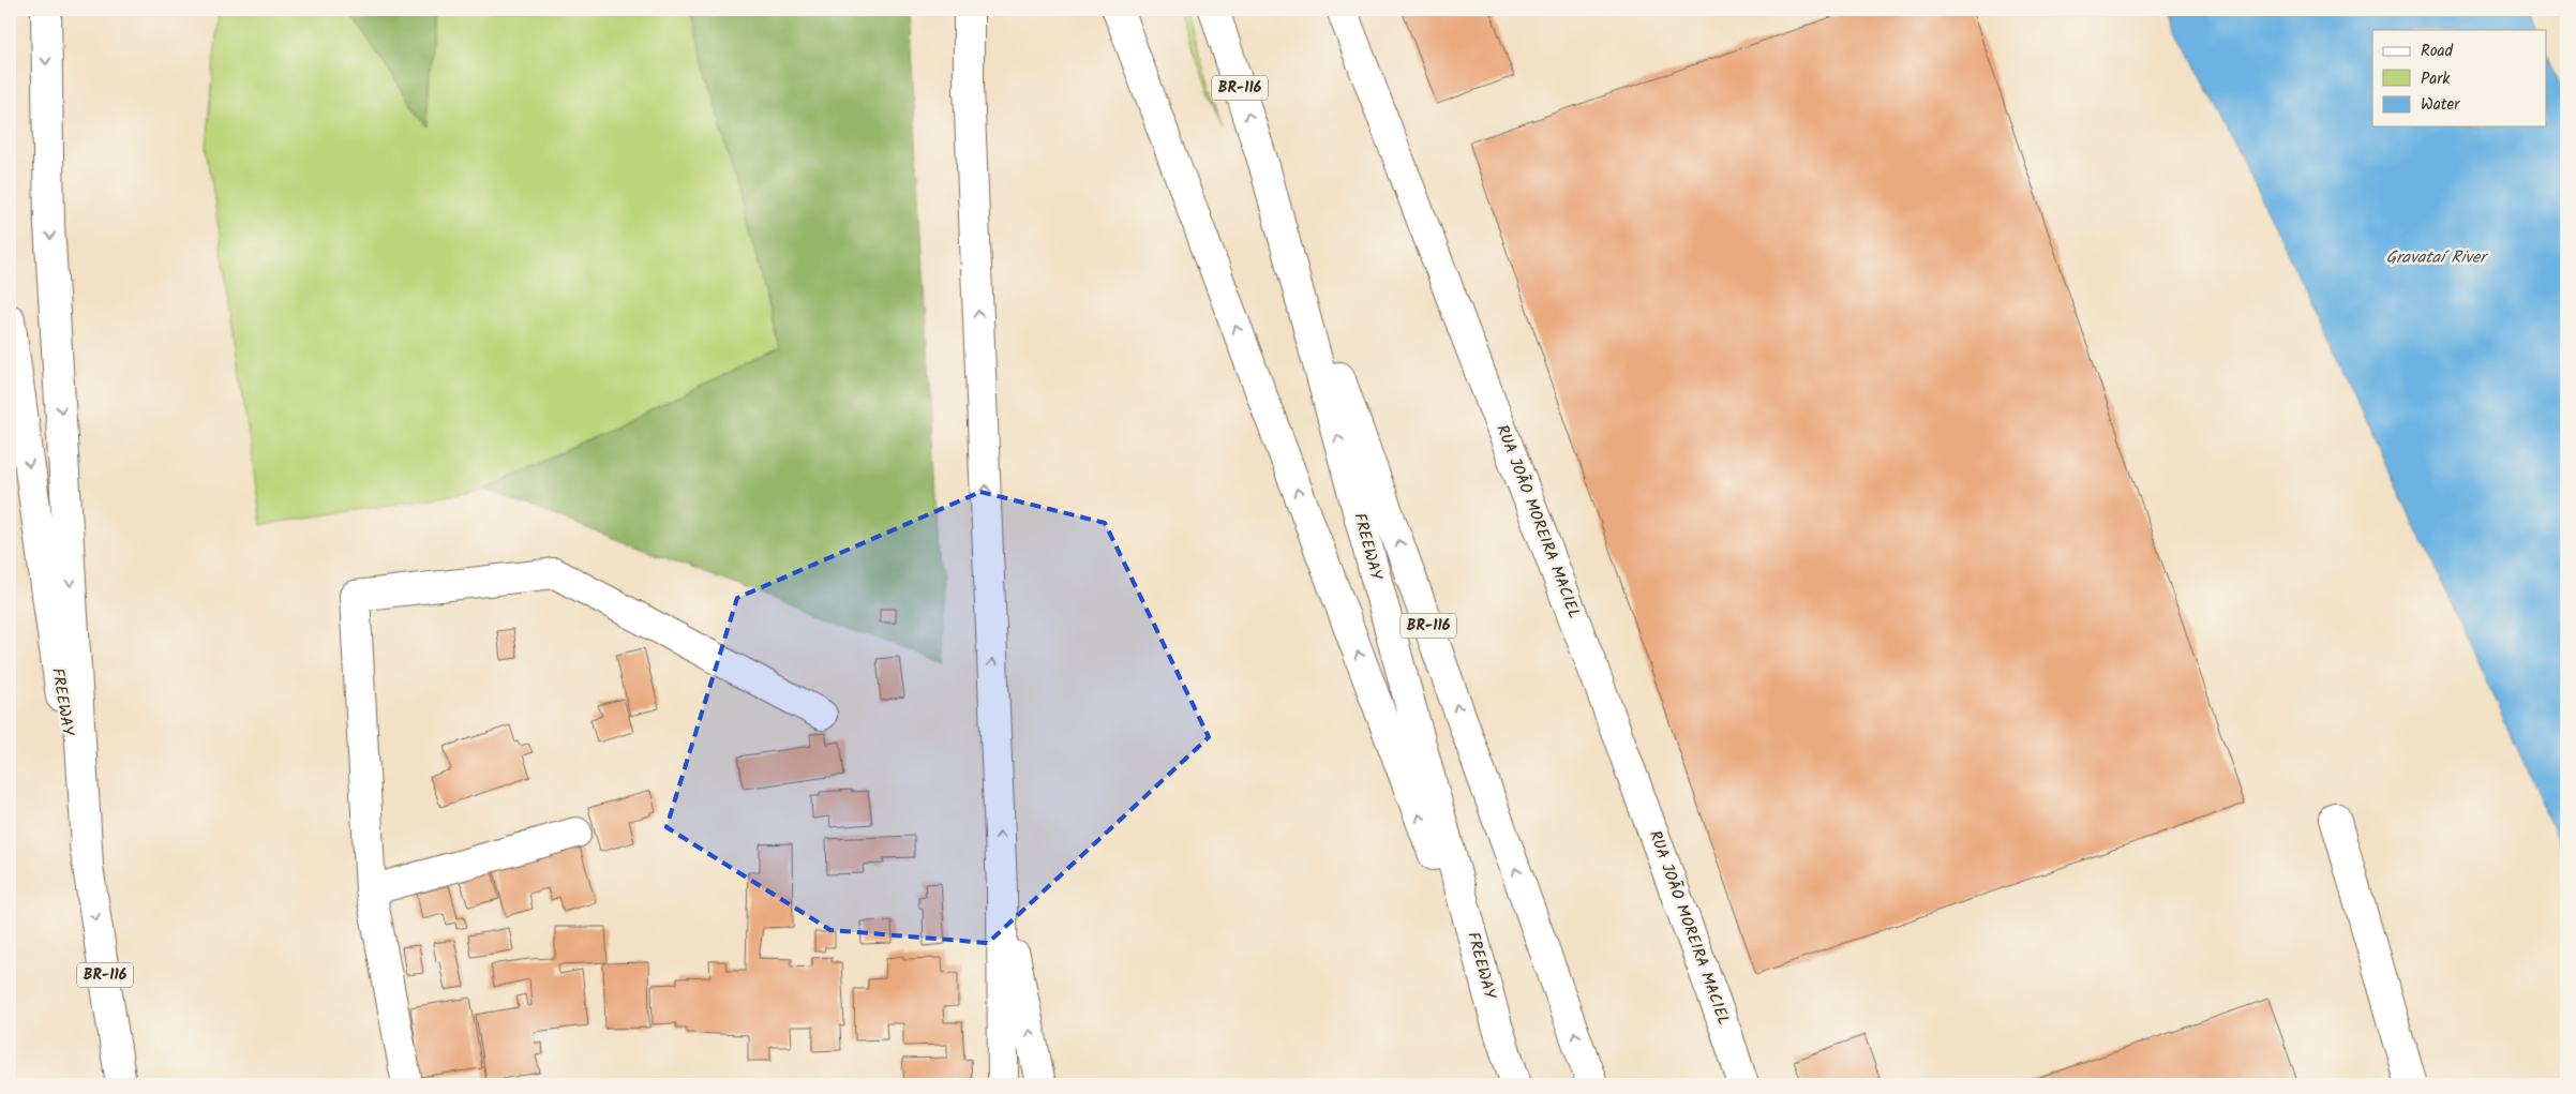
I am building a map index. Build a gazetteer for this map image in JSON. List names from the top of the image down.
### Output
{
  "streets": {
    "main road": ["BR-116", "RUA JOÃO MOREIRA MACIEL", "FREEWAY"]
  },
  "crossings": [
    ["BR-116", "FREEWAY"]
  ],
  "water": ["Gravataí River"],
  "legend": ["Road", "Park", "Water"]
}
